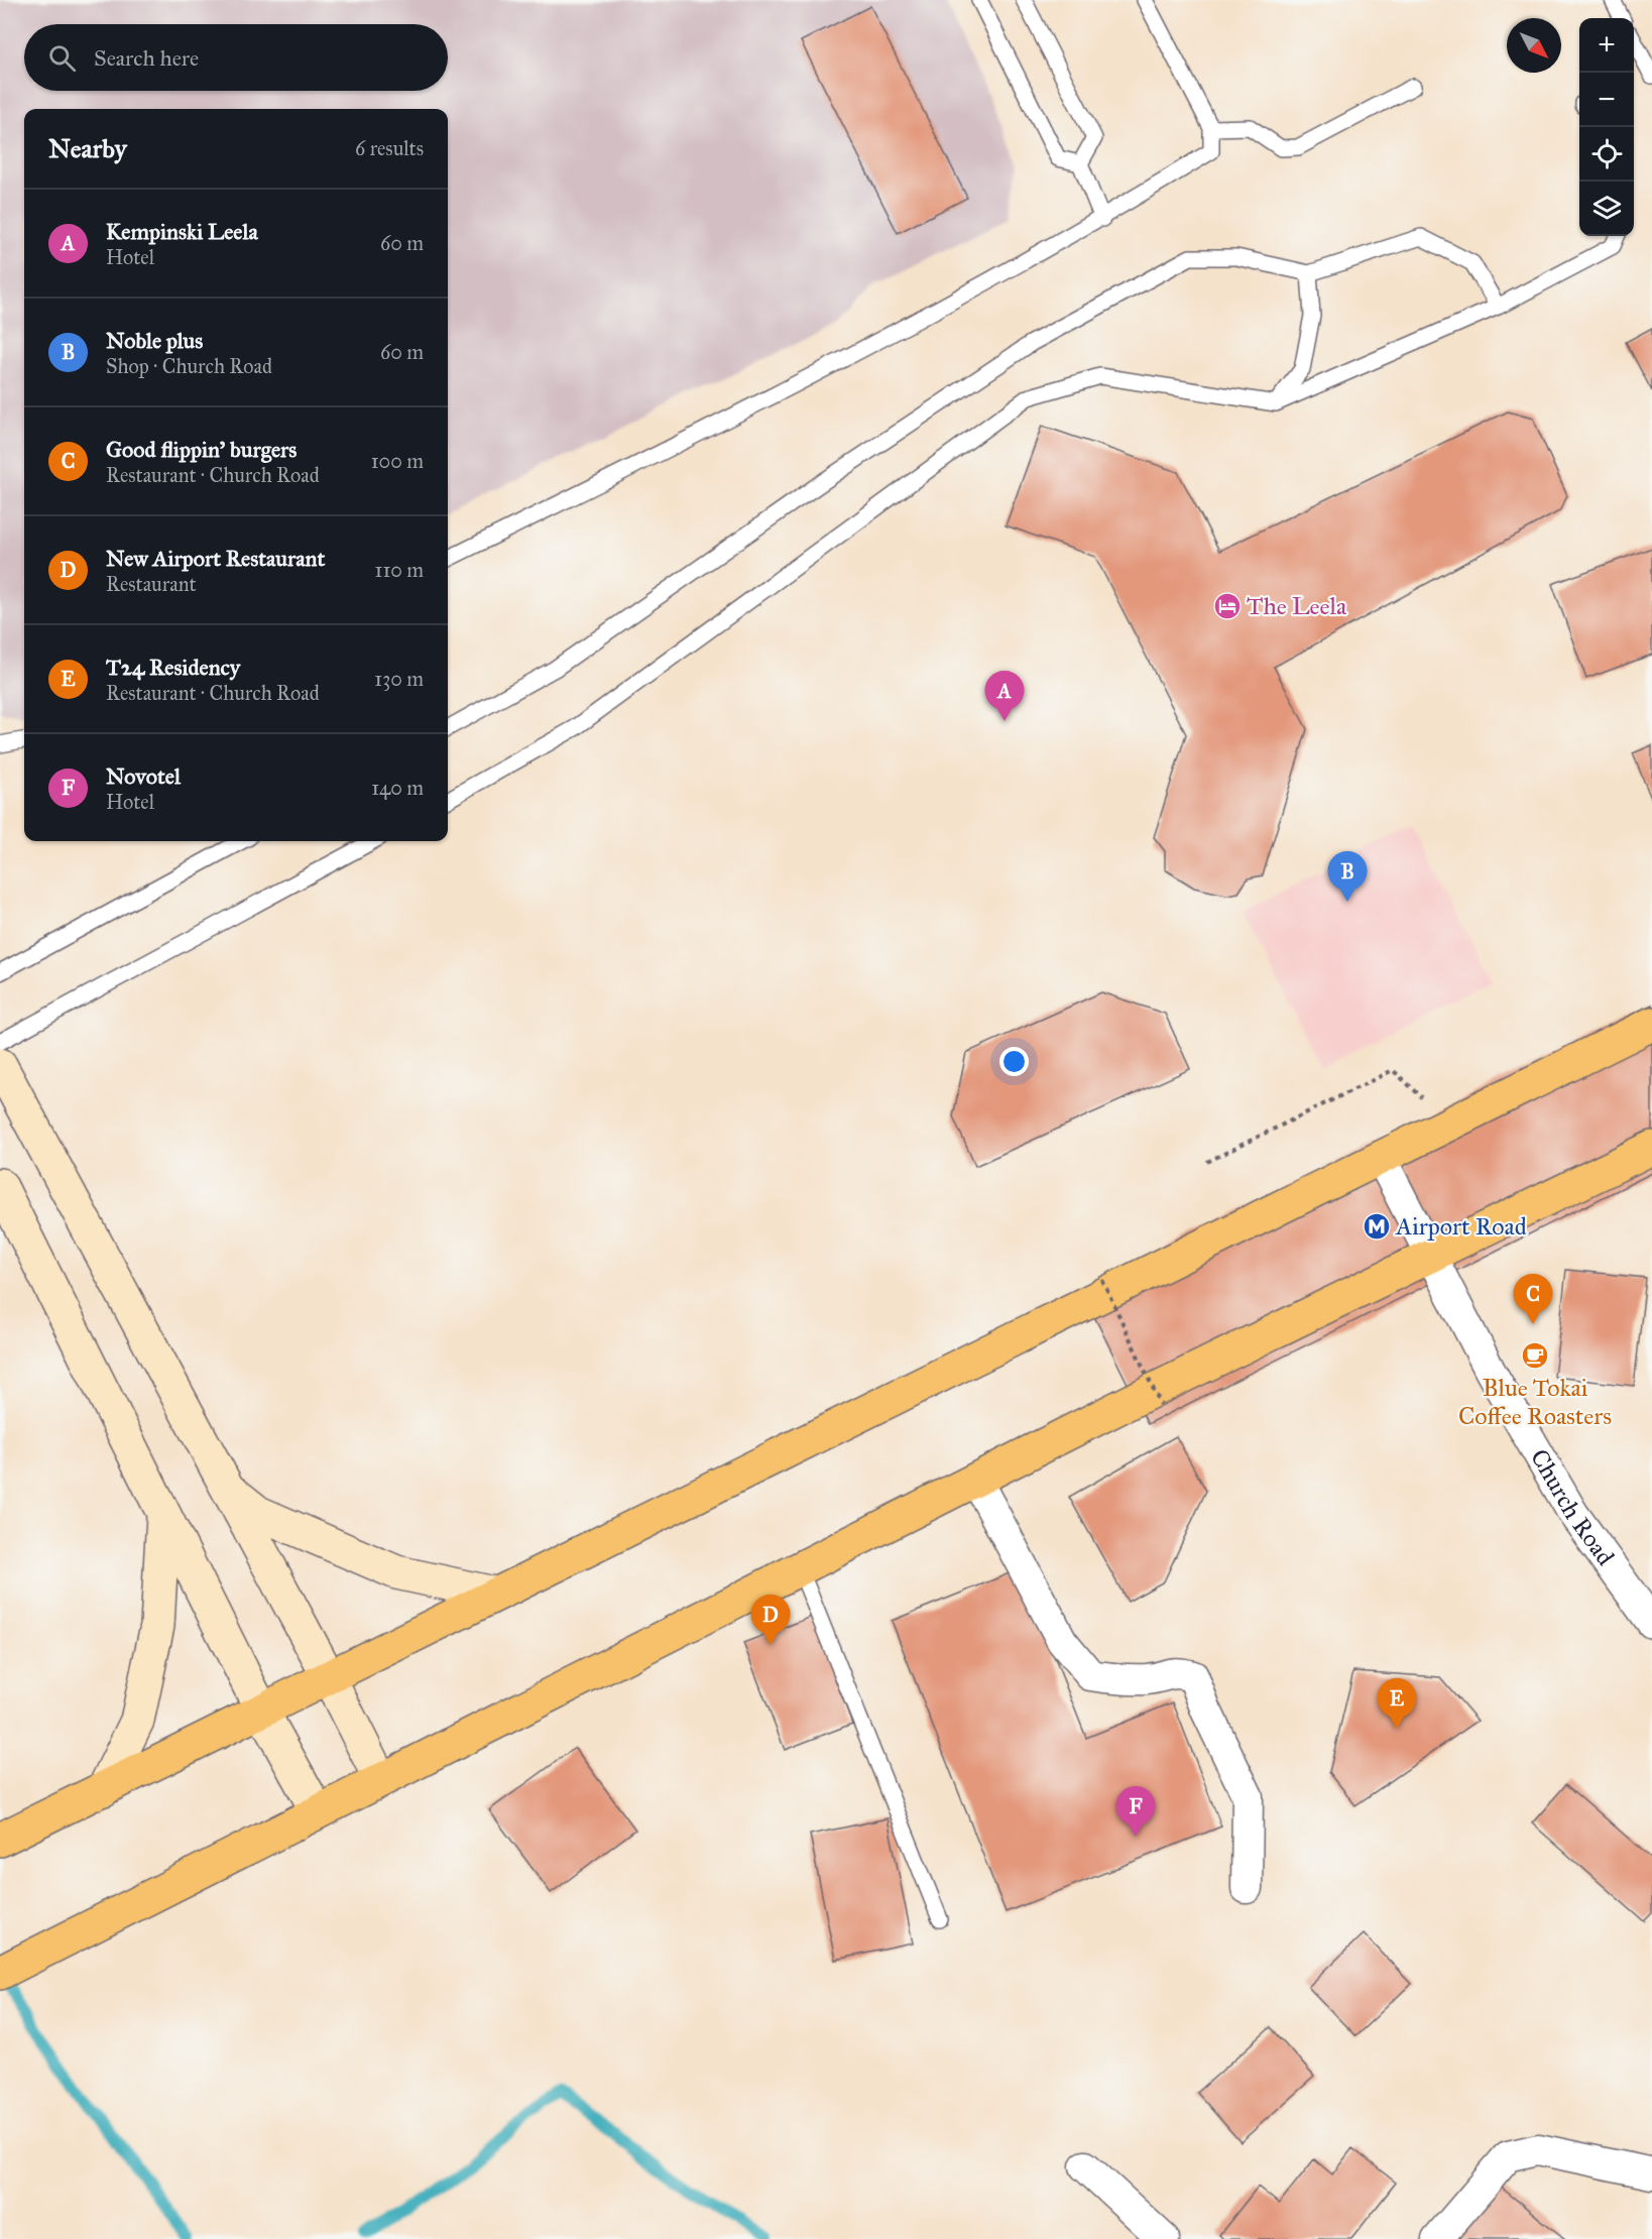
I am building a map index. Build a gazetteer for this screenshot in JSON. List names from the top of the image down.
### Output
{
  "streets": {
    "street": ["Church Road"]
  },
  "places": {
    "hotel": ["The Leela"],
    "metro station": ["Airport Road"],
    "cafe": ["Blue Tokai Coffee Roasters"]
  },
  "north": "bottom right",
  "page": {
    "map_buttons": ["+", "−"],
    "search": "Search here",
    "heading": ["Nearby", "6 results"],
    "list": [
      {
        "mark": "A",
        "name": "Kempinski Leela",
        "note": "Hotel",
        "value": "60 m"
      },
      {
        "mark": "B",
        "name": "Noble plus",
        "note": "Shop · Church Road",
        "value": "60 m"
      },
      {
        "mark": "C",
        "name": "Good flippin' burgers",
        "note": "Restaurant · Church Road",
        "value": "100 m"
      },
      {
        "mark": "D",
        "name": "New Airport Restaurant",
        "note": "Restaurant",
        "value": "110 m"
      },
      {
        "mark": "E",
        "name": "T24 Residency",
        "note": "Restaurant · Church Road",
        "value": "130 m"
      },
      {
        "mark": "F",
        "name": "Novotel",
        "note": "Hotel",
        "value": "140 m"
      }
    ],
    "pins": [
      "A",
      "B",
      "C",
      "D",
      "E",
      "F"
    ]
  }
}
